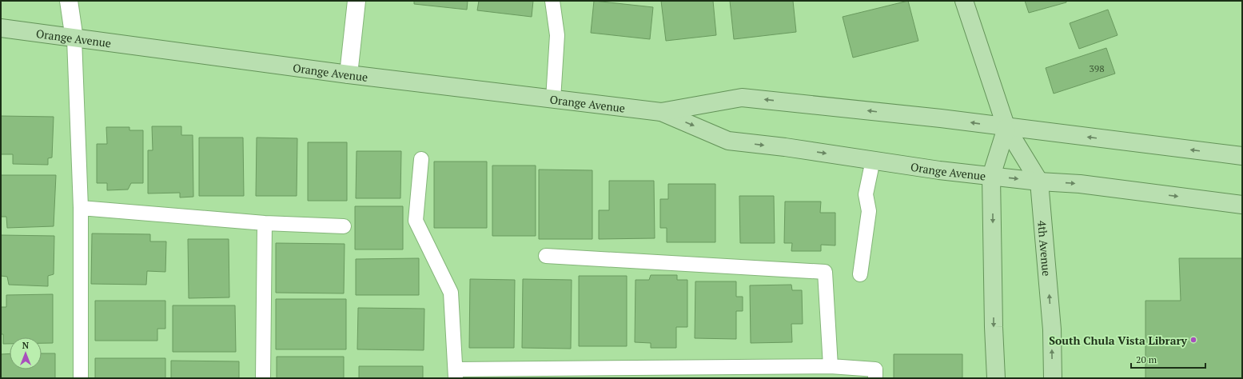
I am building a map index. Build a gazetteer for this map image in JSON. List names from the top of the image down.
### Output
{
  "streets": {
    "main road": ["Orange Avenue", "4th Avenue"]
  },
  "crossings": [
    ["Orange Avenue", "4th Avenue"]
  ],
  "places": ["South Chula Vista Library"],
  "house_numbers": ["398"],
  "scale_bar": "20 m",
  "north": "top"
}
